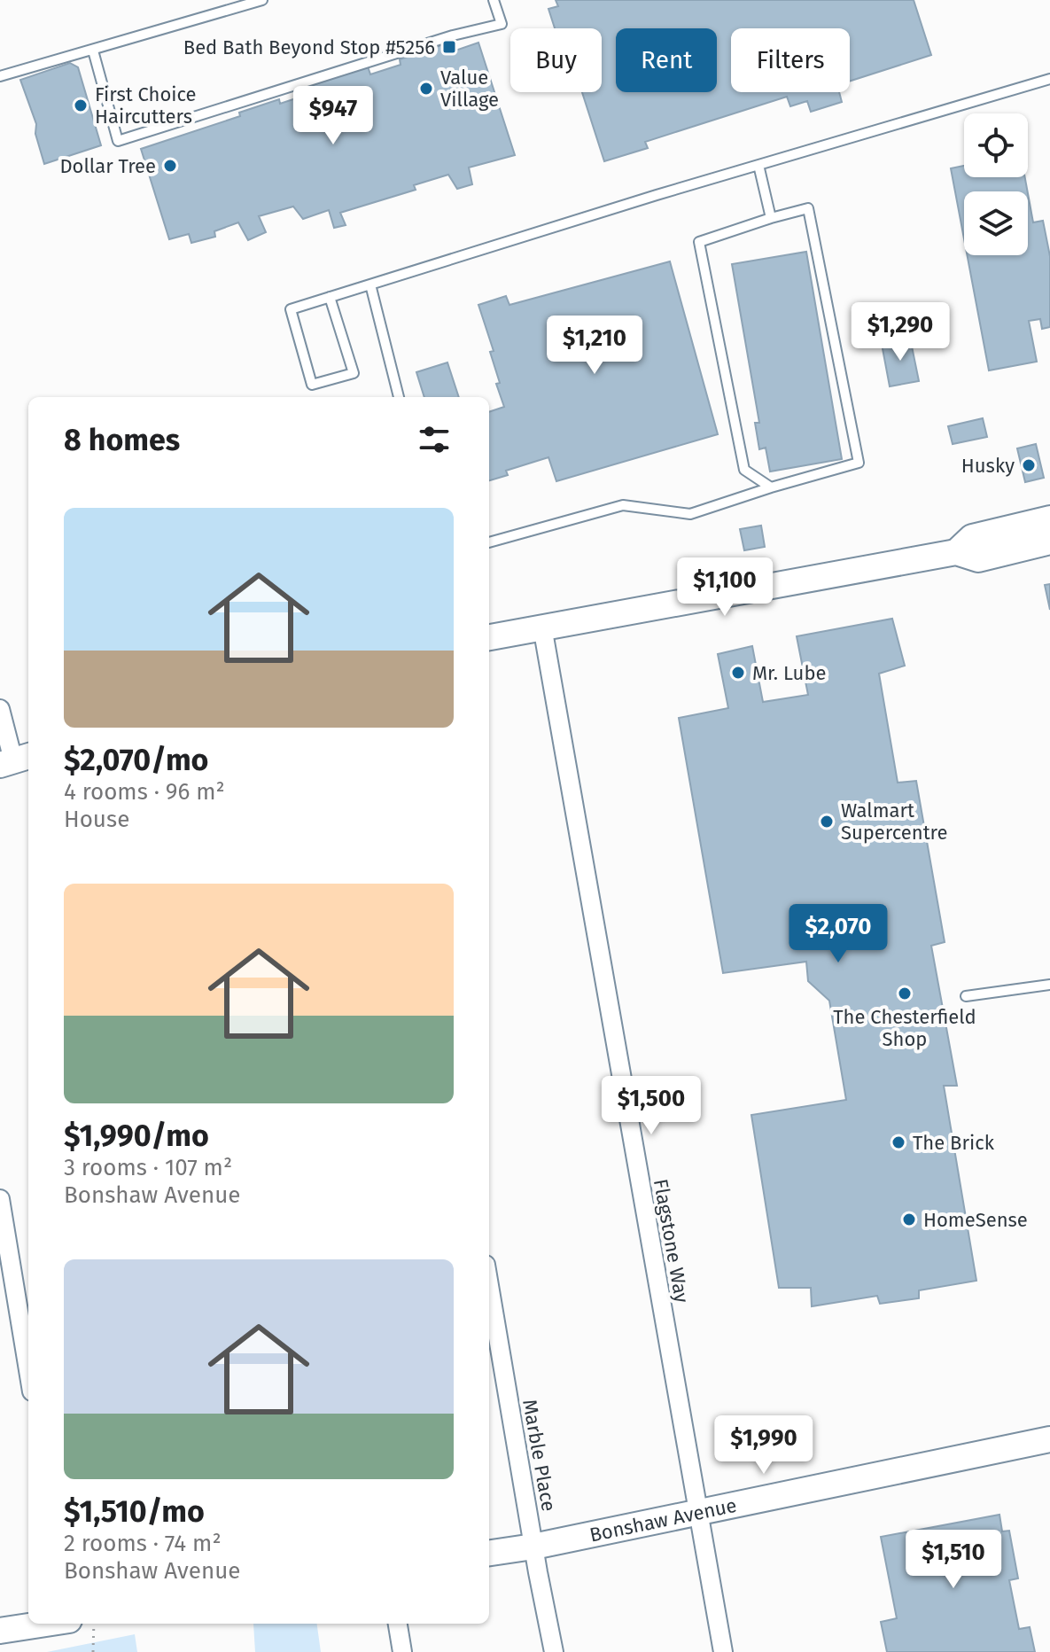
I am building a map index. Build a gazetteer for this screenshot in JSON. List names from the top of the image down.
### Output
{
  "streets": {
    "street": ["Flagstone Way", "Marble Place", "Bonshaw Avenue"]
  },
  "crossings": [
    ["Flagstone Way", "Bonshaw Avenue"],
    ["Marble Place", "Bonshaw Avenue"]
  ],
  "places": {
    "transit": ["Bed Bath Beyond Stop #5256"],
    "other": [
      "Value Village",
      "First Choice Haircutters",
      "Dollar Tree",
      "Husky",
      "Mr. Lube",
      "Walmart Supercentre",
      "The Chesterfield Shop",
      "The Brick",
      "HomeSense"
    ]
  },
  "page": {
    "chip": ["Buy", "Rent", "Filters"],
    "price": [
      "$947",
      "$1,290",
      "$1,210",
      "$1,100",
      "$2,070",
      "$1,500",
      "$1,990",
      "$1,510"
    ],
    "heading": "8 homes",
    "list": [
      {
        "name": "$2,070/mo",
        "note": "4 rooms · 96 m² · House"
      },
      {
        "name": "$1,990/mo",
        "note": "3 rooms · 107 m² · Bonshaw Avenue"
      },
      {
        "name": "$1,510/mo",
        "note": "2 rooms · 74 m² · Bonshaw Avenue"
      }
    ]
  }
}
